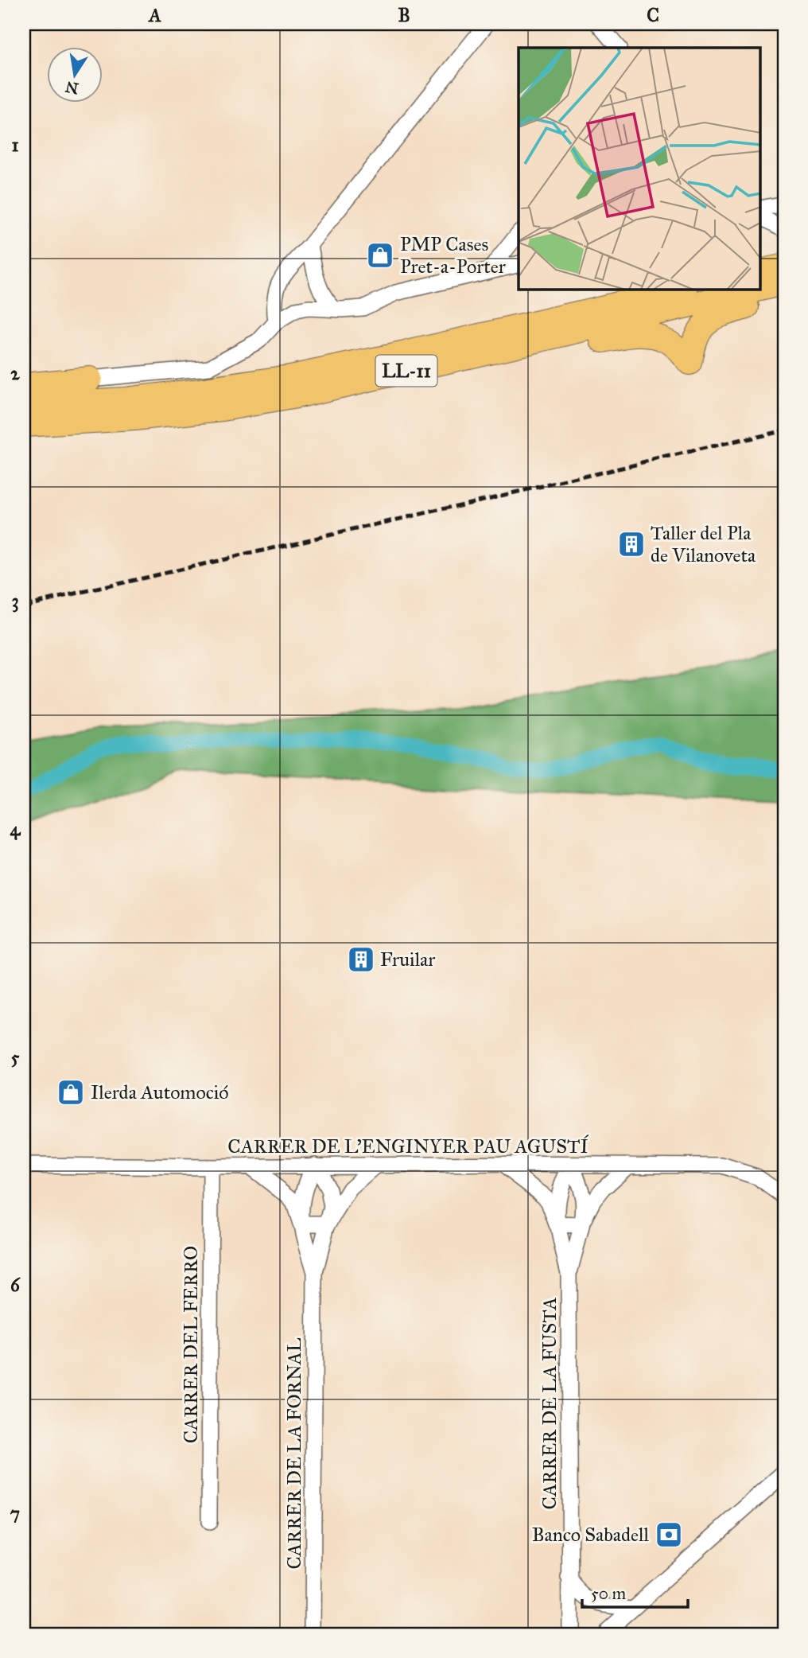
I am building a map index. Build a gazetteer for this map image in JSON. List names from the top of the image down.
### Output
{
  "streets": {
    "highway": ["LL-11"],
    "street": [
      "CARRER DE L'ENGINYER PAU AGUSTÍ",
      "CARRER DEL FERRO",
      "CARRER DE LA FUSTA",
      "CARRER DE LA FORNAL"
    ]
  },
  "crossings": [
    ["CARRER DE L'ENGINYER PAU AGUSTÍ", "CARRER DEL FERRO"],
    ["CARRER DE L'ENGINYER PAU AGUSTÍ", "CARRER DE LA FUSTA"],
    ["CARRER DE L'ENGINYER PAU AGUSTÍ", "CARRER DE LA FORNAL"]
  ],
  "places": {
    "shop": ["PMP Cases Pret-a-Porter", "Ilerda Automoció"],
    "building": ["Taller del Pla de Vilanoveta", "Fruilar"],
    "bank": ["Banco Sabadell"]
  },
  "scale_bar": "50 m",
  "north": "bottom",
  "grid": {
    "columns": ["A", "B", "C"],
    "rows": [
      "1",
      "2",
      "3",
      "4",
      "5",
      "6",
      "7"
    ]
  }
}
